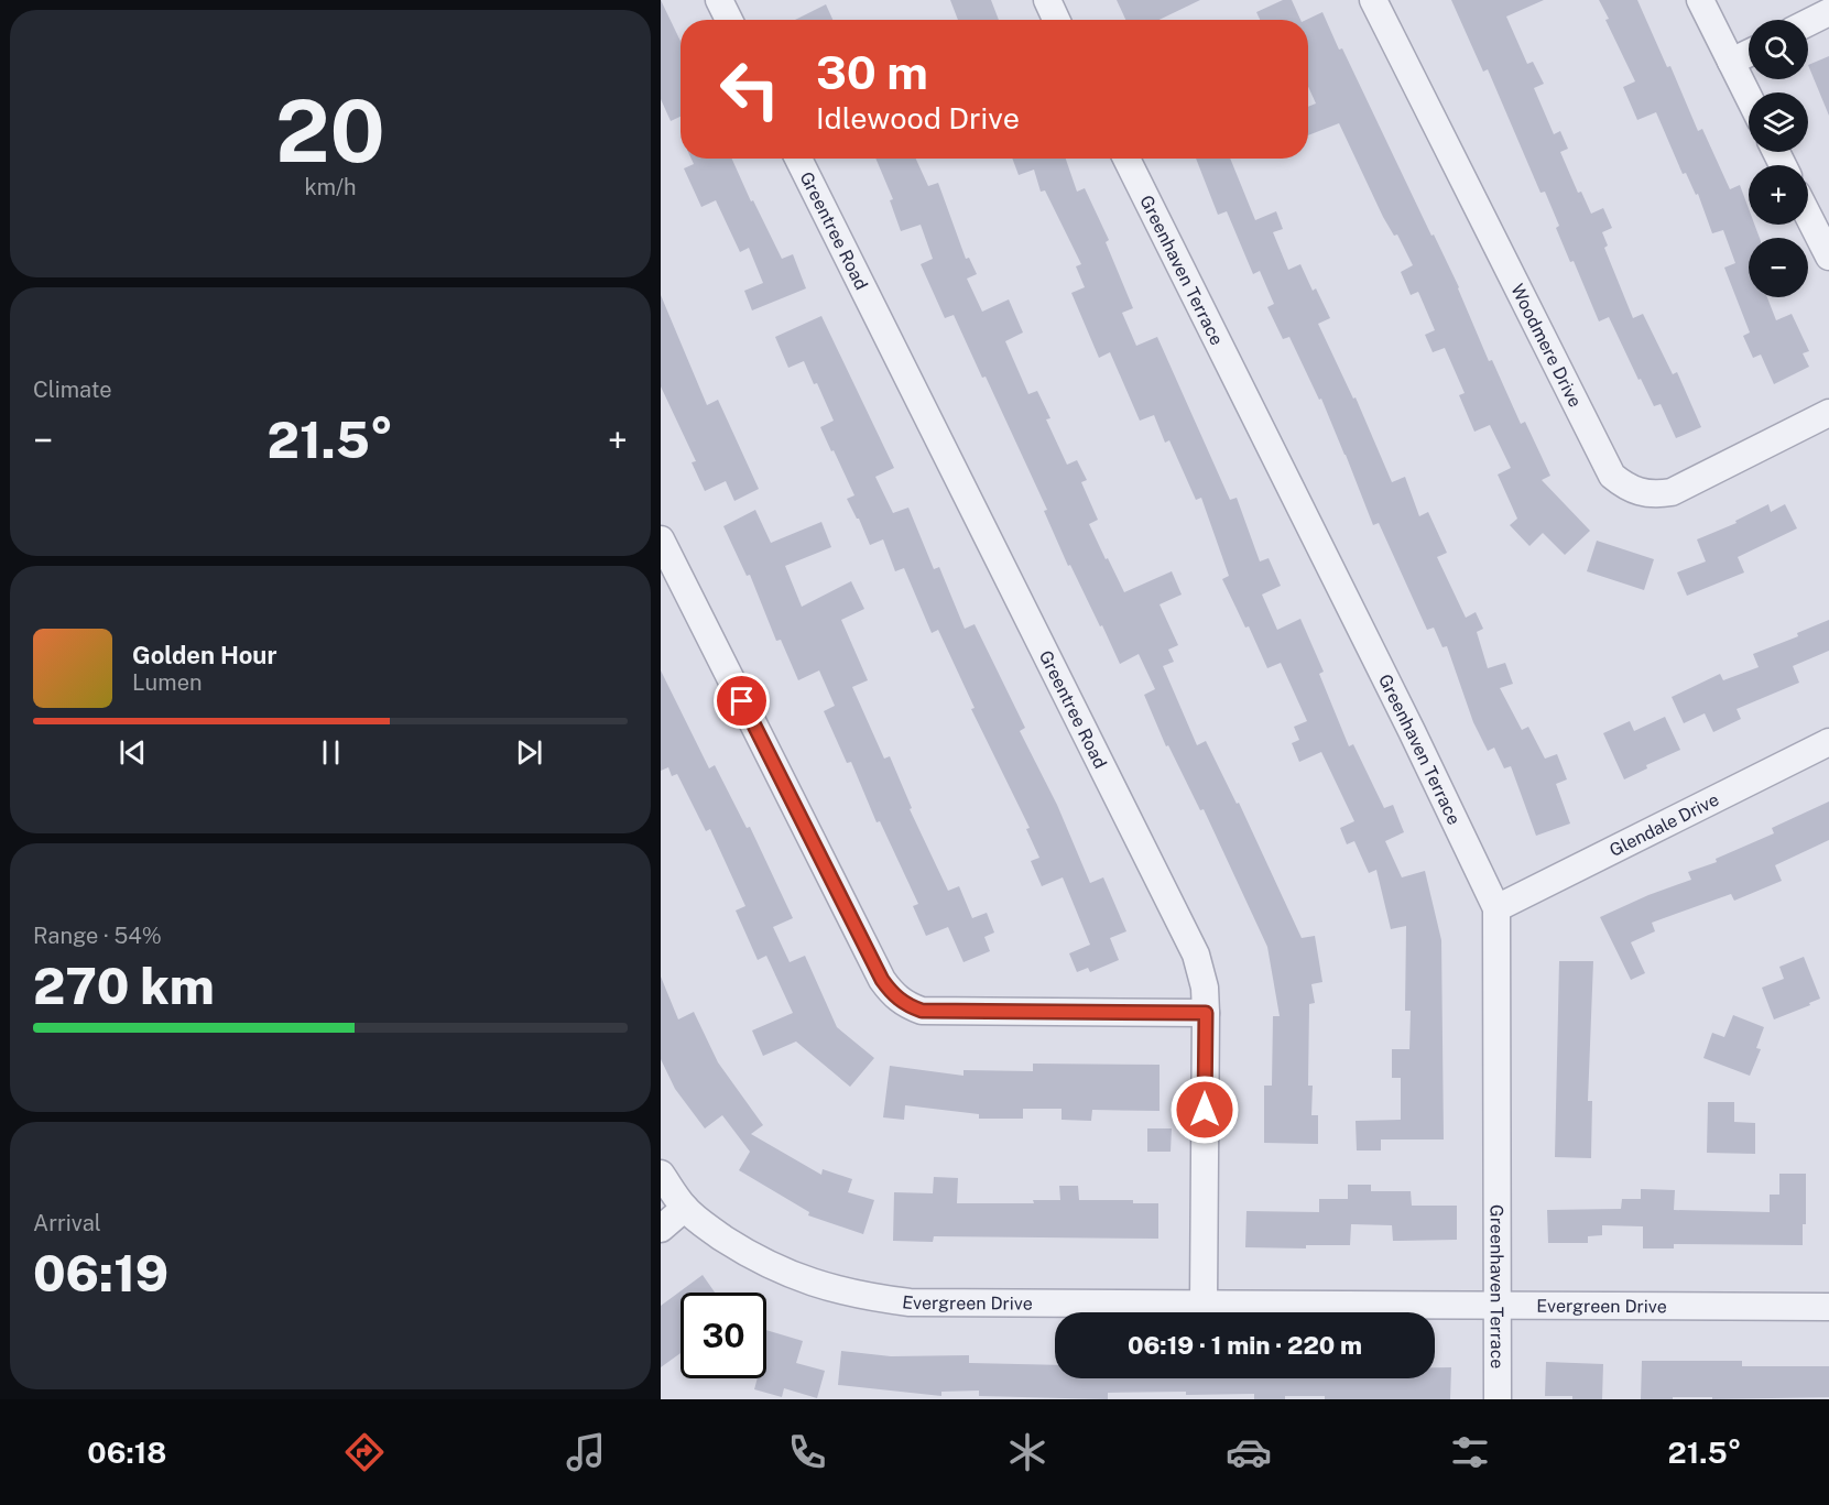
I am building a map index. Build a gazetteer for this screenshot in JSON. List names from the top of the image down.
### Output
{
  "streets": {
    "street": [
      "Greentree Road",
      "Greenhaven Terrace",
      "Woodmere Drive",
      "Glendale Drive",
      "Evergreen Drive"
    ]
  },
  "crossings": [
    ["Greentree Road", "Evergreen Drive"],
    ["Greenhaven Terrace", "Glendale Drive"],
    ["Greenhaven Terrace", "Evergreen Drive"]
  ],
  "page": {
    "tile": [
      ["20", "km/h"],
      "Climate",
      ["Range · 54%", "270 km"],
      ["Arrival", "06:19"]
    ],
    "map_buttons": ["+", "−"],
    "turn": ["30 m", "Idlewood Drive"],
    "heat": ["−", "21.5°", "+"],
    "song": ["Golden Hour", "Lumen"],
    "limit": "30",
    "trip": "06:19 · 1 min · 220 m",
    "tabs": ["06:18", "21.5°"]
  }
}
